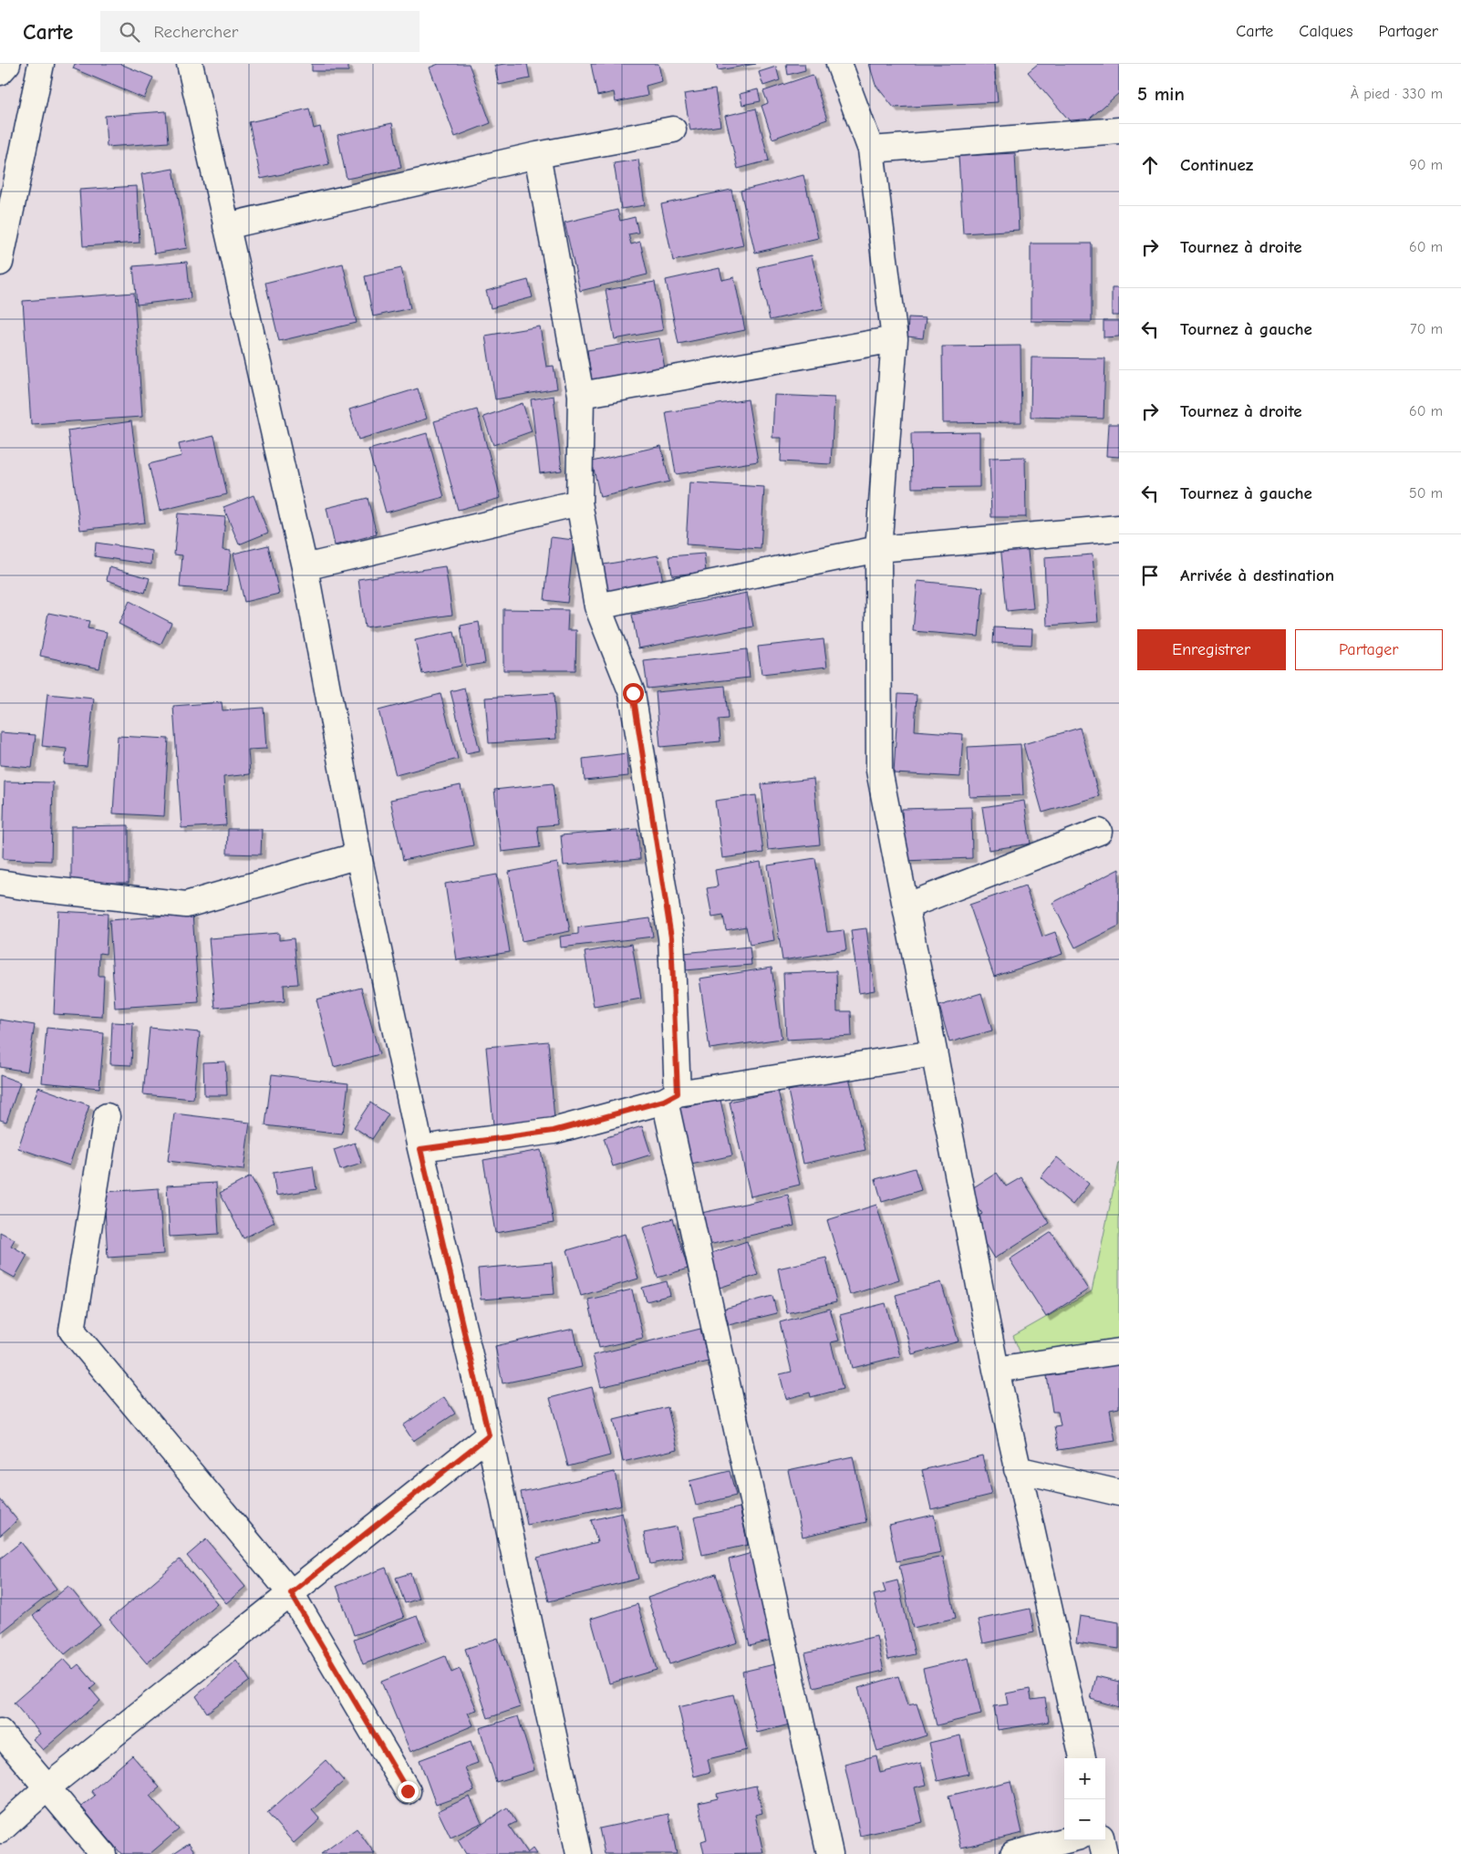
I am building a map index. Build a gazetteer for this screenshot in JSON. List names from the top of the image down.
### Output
{
  "page": {
    "header": "Carte",
    "search": "Rechercher",
    "nav": ["Carte", "Calques", "Partager"],
    "heading": ["5 min", "À pied · 330 m"],
    "list": [
      ["Continuez", "90 m"],
      ["Tournez à droite", "60 m"],
      ["Tournez à gauche", "70 m"],
      ["Tournez à droite", "60 m"],
      ["Tournez à gauche", "50 m"],
      "Arrivée à destination"
    ],
    "buttons": ["Enregistrer", "Partager"],
    "map_buttons": ["+", "−"]
  }
}
